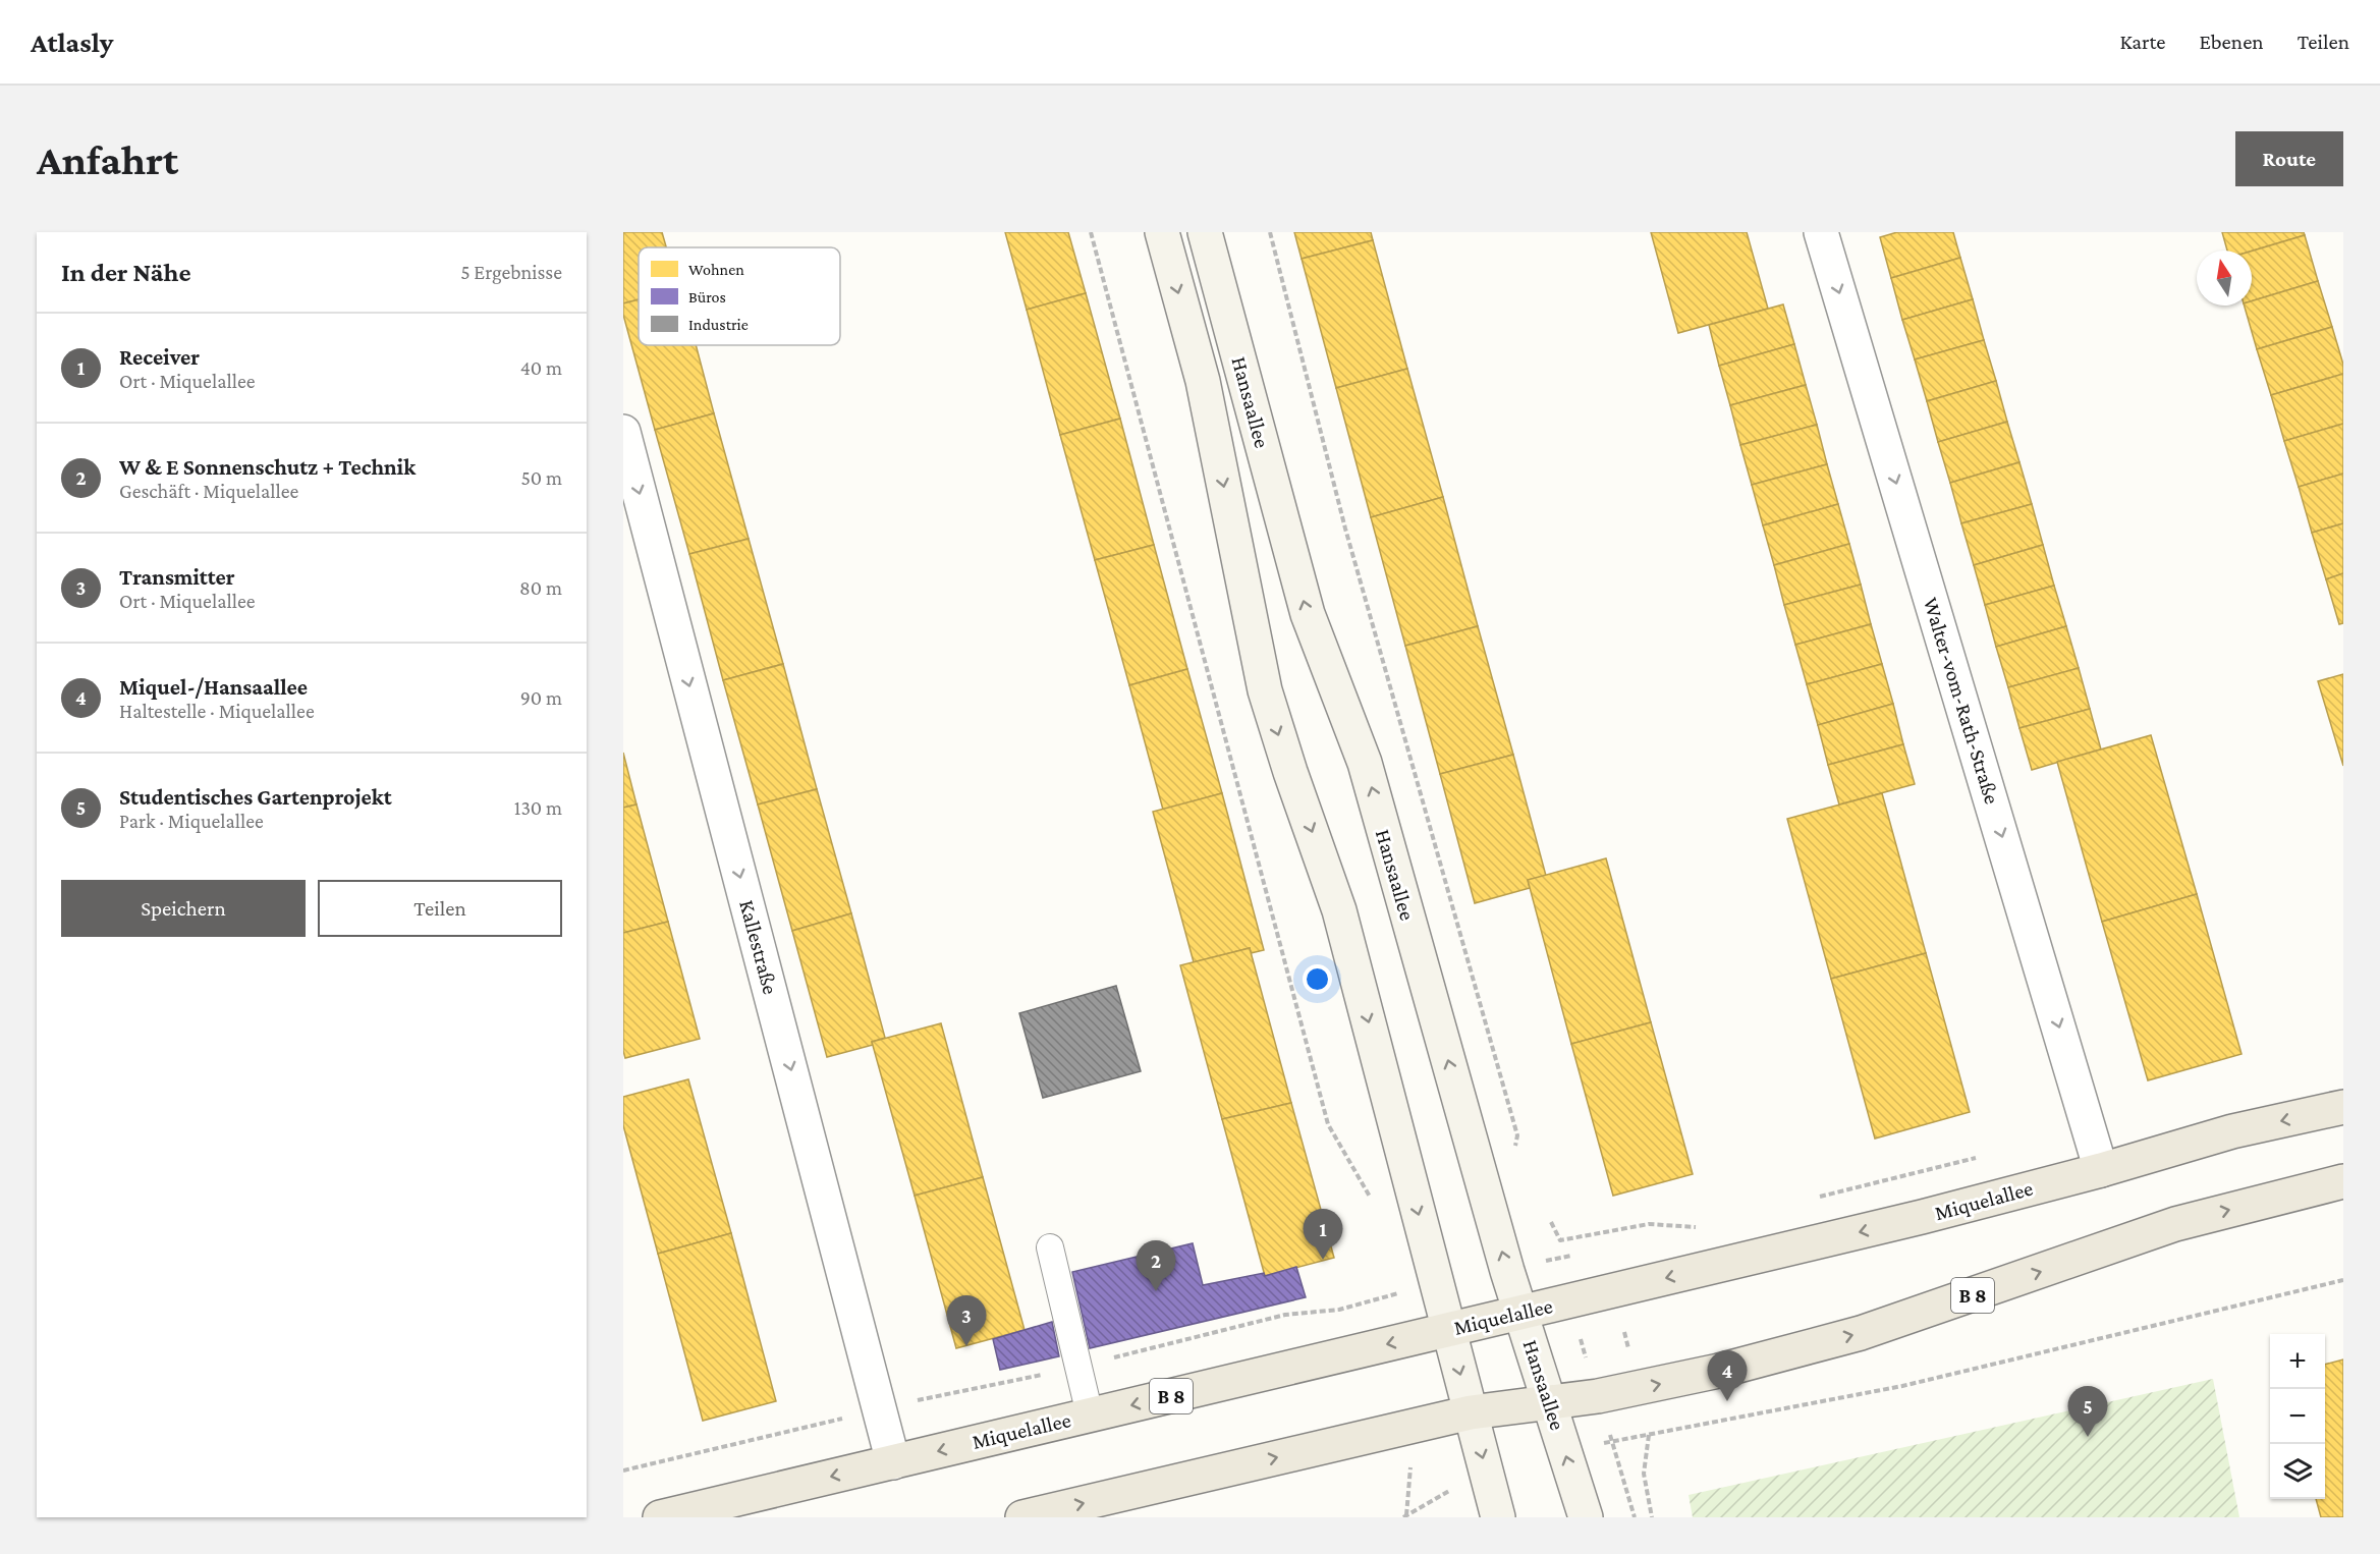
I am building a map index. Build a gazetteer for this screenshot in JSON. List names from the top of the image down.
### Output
{
  "streets": {
    "main road": ["Hansaallee", "Miquelallee", "B 8"],
    "street": ["Walter-vom-Rath-Straße", "Kallestraße"]
  },
  "crossings": [
    ["Hansaallee", "Miquelallee"],
    ["Hansaallee", "B 8"],
    ["Walter-vom-Rath-Straße", "Miquelallee"],
    ["Kallestraße", "Miquelallee"]
  ],
  "one_way": ["Walter-vom-Rath-Straße", "Kallestraße"],
  "legend": ["Wohnen", "Büros", "Industrie"],
  "north": "top",
  "page": {
    "header": "Atlasly",
    "nav": ["Karte", "Ebenen", "Teilen"],
    "buttons": [
      "Route",
      ["Speichern", "Teilen"]
    ],
    "title": "Anfahrt",
    "heading": ["In der Nähe", "5 Ergebnisse"],
    "list": [
      {
        "mark": "1",
        "name": "Receiver",
        "note": "Ort · Miquelallee",
        "value": "40 m"
      },
      {
        "mark": "2",
        "name": "W & E Sonnenschutz + Technik",
        "note": "Geschäft · Miquelallee",
        "value": "50 m"
      },
      {
        "mark": "3",
        "name": "Transmitter",
        "note": "Ort · Miquelallee",
        "value": "80 m"
      },
      {
        "mark": "4",
        "name": "Miquel-/Hansaallee",
        "note": "Haltestelle · Miquelallee",
        "value": "90 m"
      },
      {
        "mark": "5",
        "name": "Studentisches Gartenprojekt",
        "note": "Park · Miquelallee",
        "value": "130 m"
      }
    ],
    "pins": [
      "1",
      "2",
      "3",
      "4",
      "5"
    ],
    "map_buttons": ["+", "−"]
  }
}
